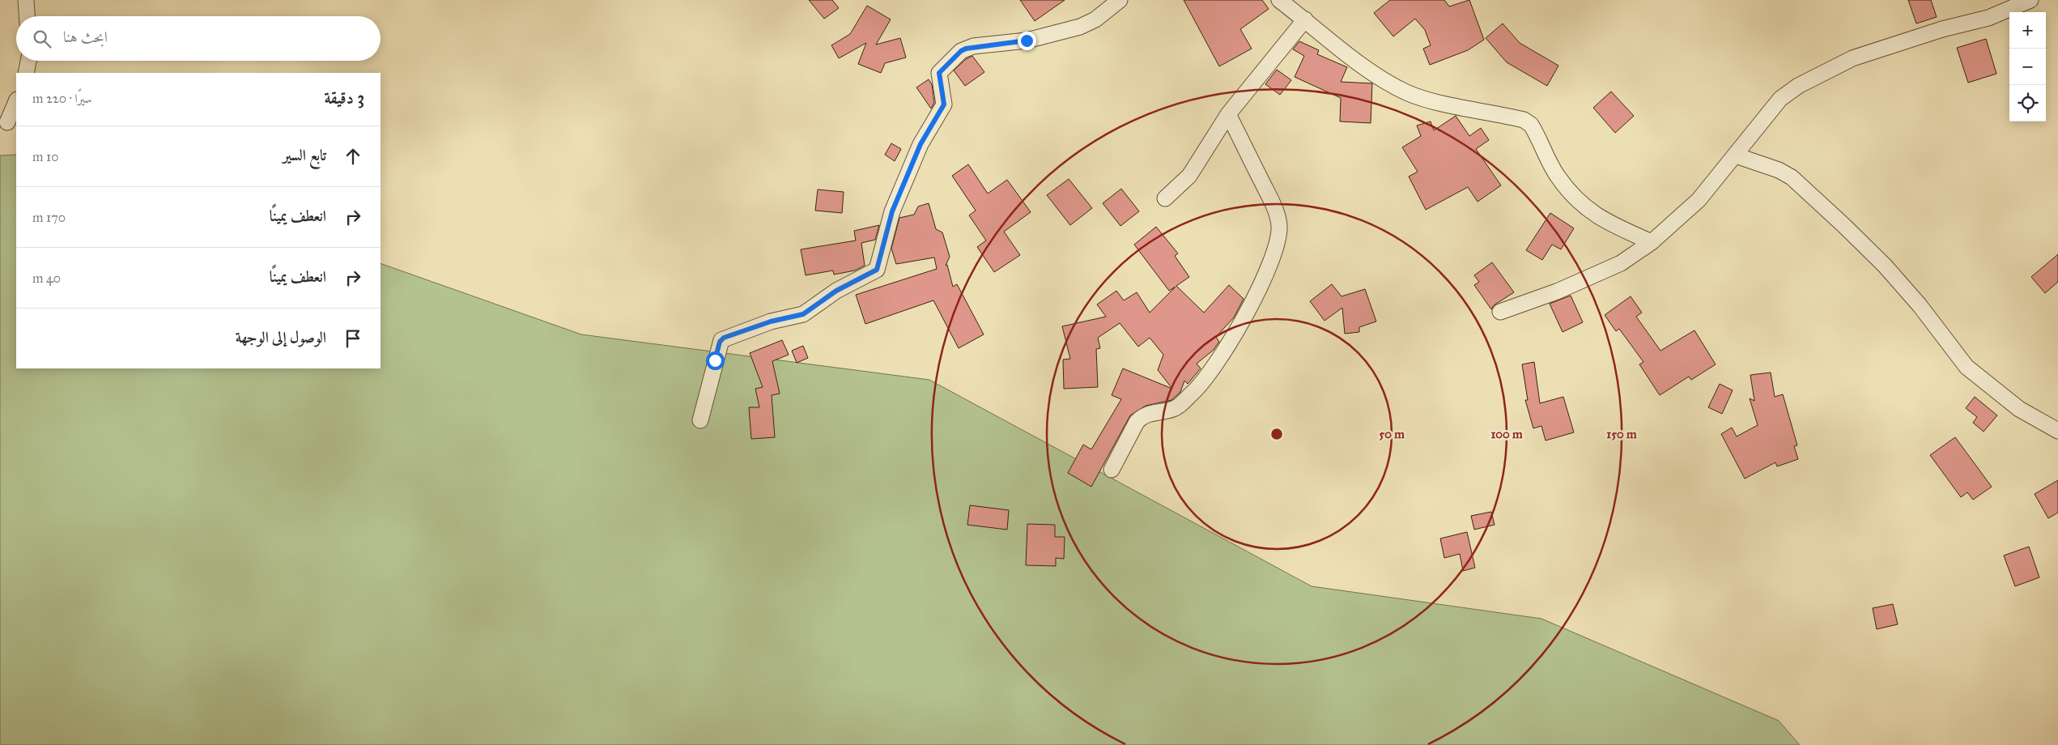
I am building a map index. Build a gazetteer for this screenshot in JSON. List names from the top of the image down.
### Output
{
  "page": {
    "map_buttons": ["+", "−"],
    "search": "ابحث هنا",
    "heading": ["3 دقيقة", "سيرًا · 220 m"],
    "list": [
      ["تابع السير", "10 m"],
      ["انعطف يمينًا", "170 m"],
      ["انعطف يمينًا", "40 m"],
      "الوصول إلى الوجهة"
    ]
  },
  "rings": ["50 m", "100 m", "150 m"]
}
